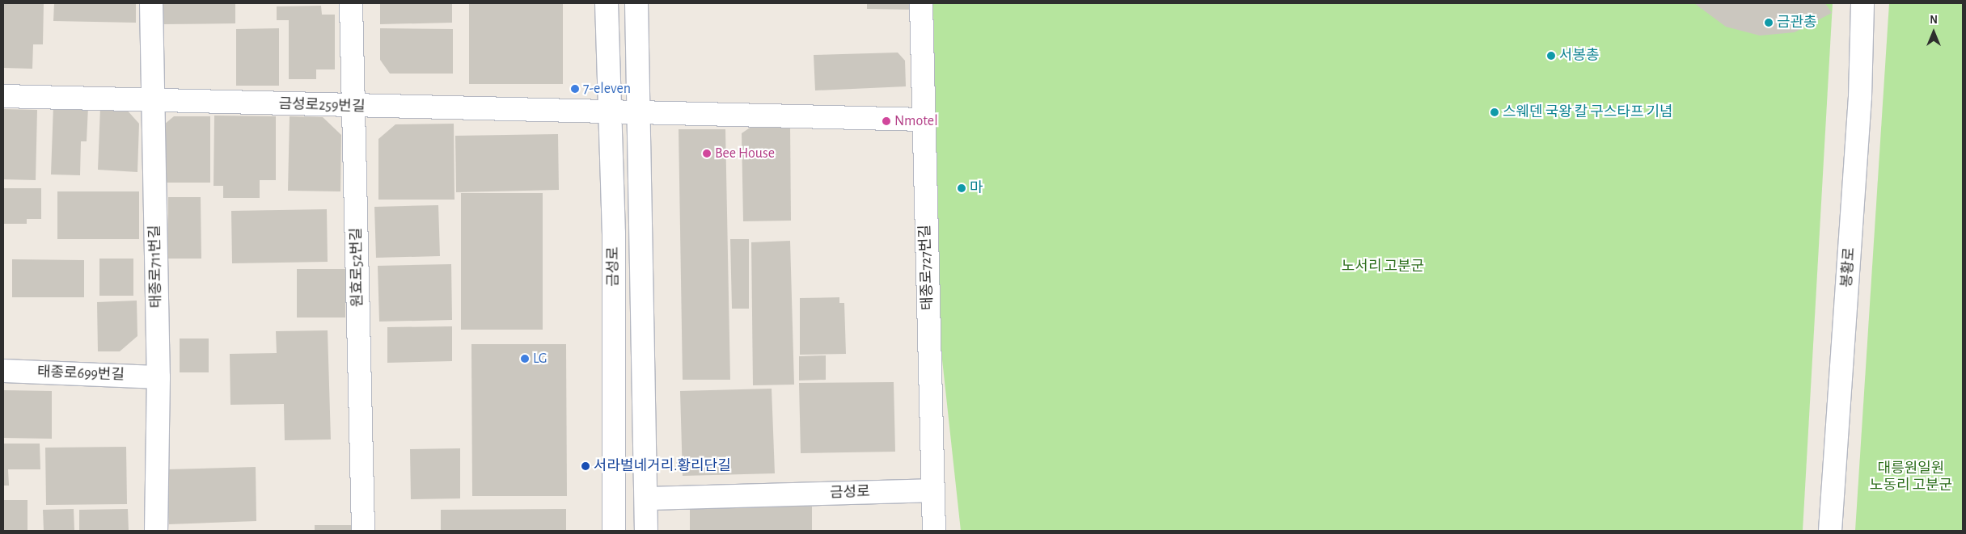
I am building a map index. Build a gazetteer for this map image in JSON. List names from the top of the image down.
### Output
{
  "streets": {
    "street": [
      "금성로259번길",
      "태종로711번길",
      "금성로",
      "원효로52번길",
      "태종로727번길",
      "봉황로",
      "태종로699번길"
    ]
  },
  "crossings": [
    ["금성로259번길", "태종로711번길"],
    ["금성로259번길", "금성로"],
    ["금성로259번길", "원효로52번길"],
    ["태종로711번길", "태종로699번길"],
    ["금성로", "태종로727번길"]
  ],
  "parks": ["노서리 고분군", "대릉원일원 노동리 고분군"],
  "places": [
    "금관총",
    "서봉총",
    "7-eleven",
    "스웨덴 국왕 칼 구스타프 기념",
    "Nmotel",
    "Bee House",
    "마",
    "LG",
    "서라벌네거리.황리단길"
  ],
  "north": "top"
}
